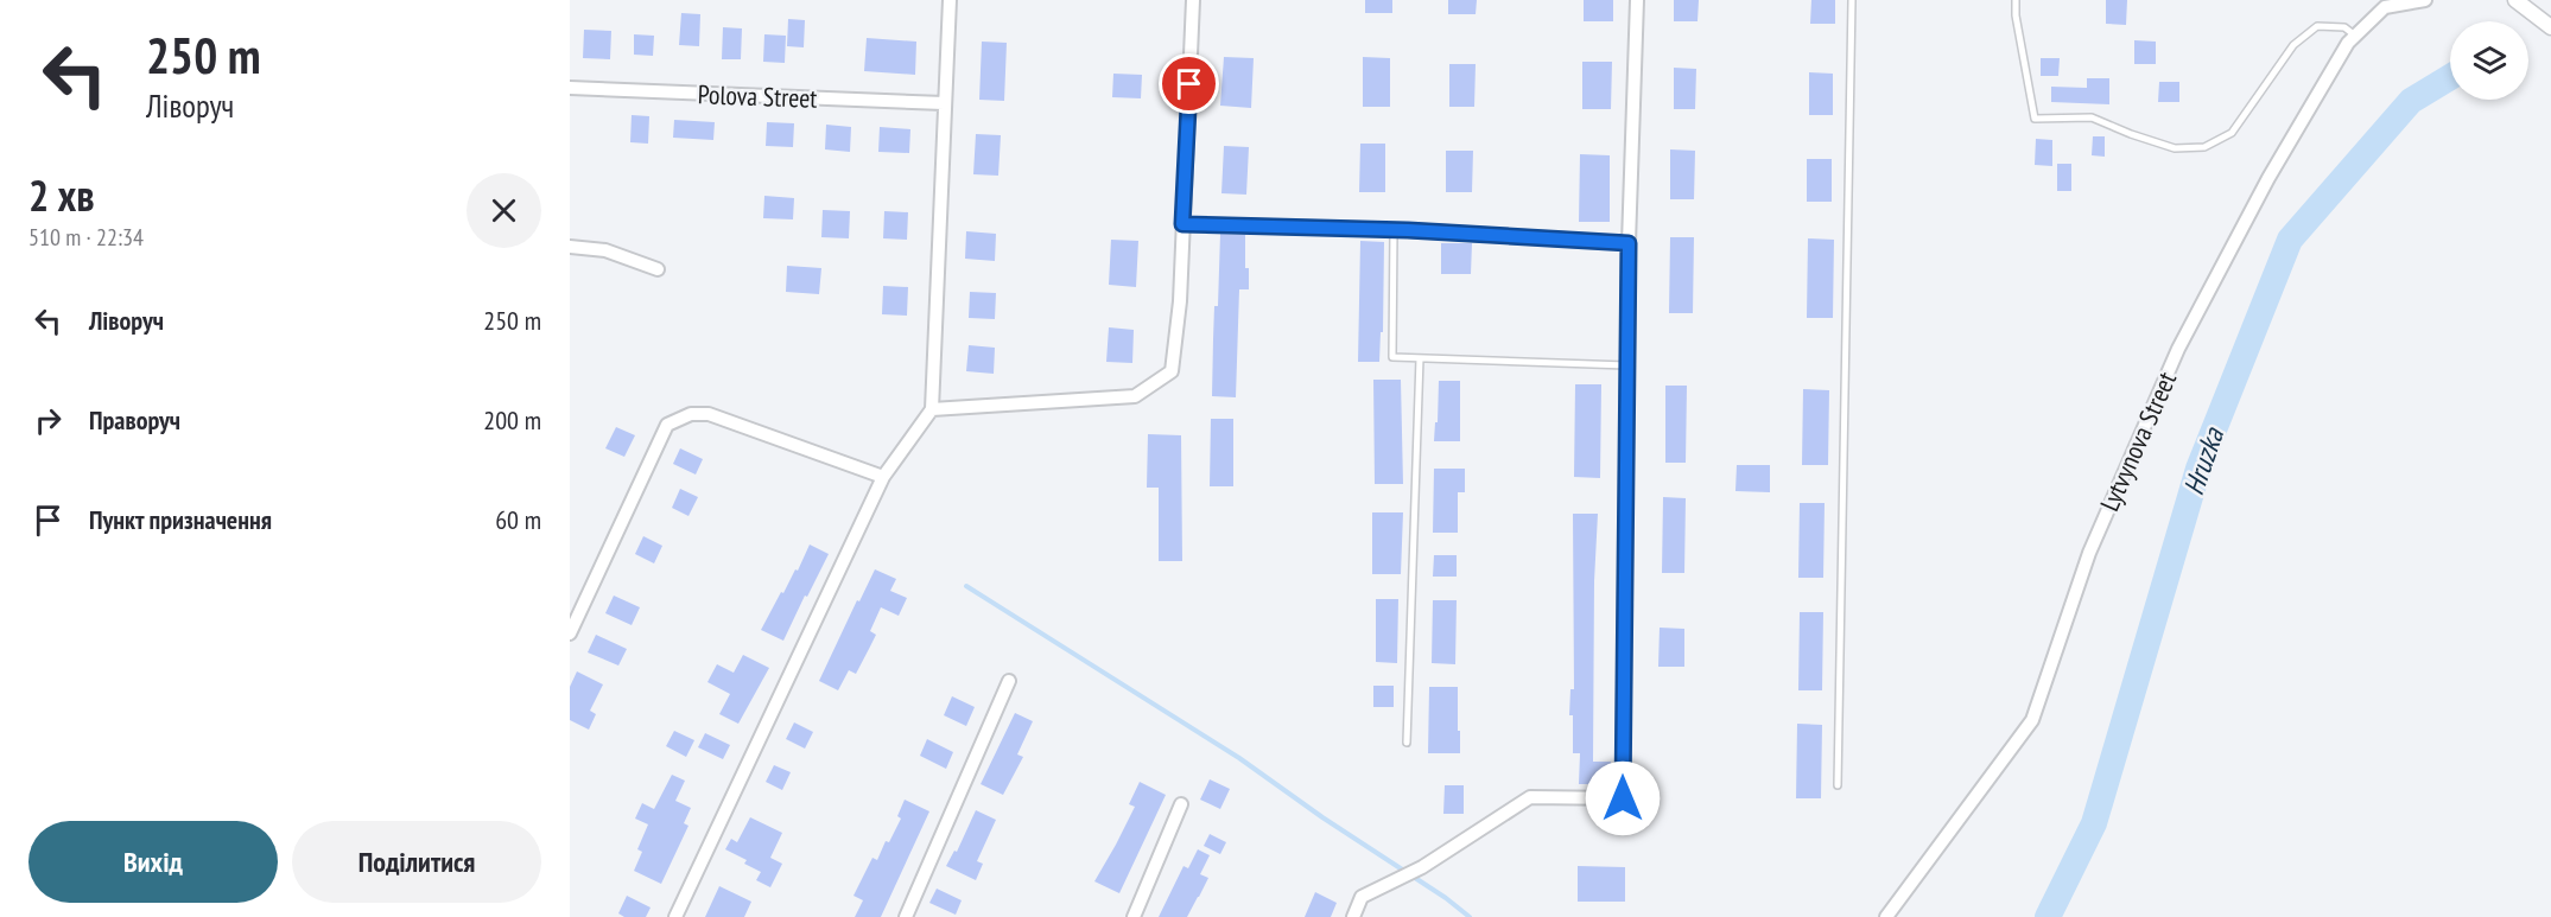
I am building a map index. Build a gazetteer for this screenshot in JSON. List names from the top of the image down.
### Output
{
  "streets": {
    "street": ["Polova Street", "Lytvynova Street"]
  },
  "water": ["Hruzka"],
  "page": {
    "turn": ["250 m", "Ліворуч"],
    "heading": ["2 хв", "510 m · 22:34"],
    "list": [
      {
        "name": "Ліворуч",
        "value": "250 m"
      },
      {
        "name": "Праворуч",
        "value": "200 m"
      },
      {
        "name": "Пункт призначення",
        "value": "60 m"
      }
    ],
    "buttons": ["Вихід", "Поділитися"]
  }
}
